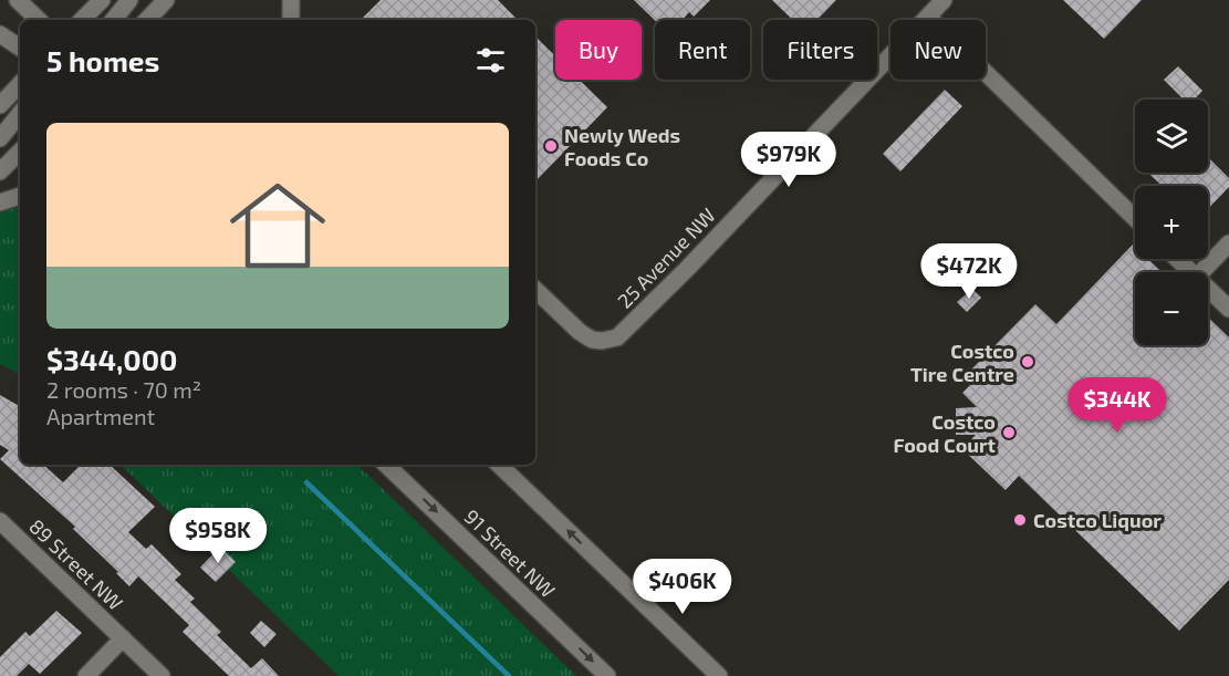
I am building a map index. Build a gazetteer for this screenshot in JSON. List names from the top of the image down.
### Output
{
  "streets": {
    "street": ["25 Avenue NW", "91 Street NW", "89 Street NW"]
  },
  "places": [
    "Newly Weds Foods Co",
    "Costco Tire Centre",
    "Costco Food Court",
    "Costco Liquor"
  ],
  "page": {
    "chip": [
      "Buy",
      "Rent",
      "Filters",
      "New"
    ],
    "heading": "5 homes",
    "map_buttons": ["+", "−"],
    "list": [
      {
        "name": "$344,000",
        "note": "2 rooms · 70 m² · Apartment"
      }
    ],
    "price": [
      "$979K",
      "$472K",
      "$344K",
      "$958K",
      "$406K"
    ]
  }
}
